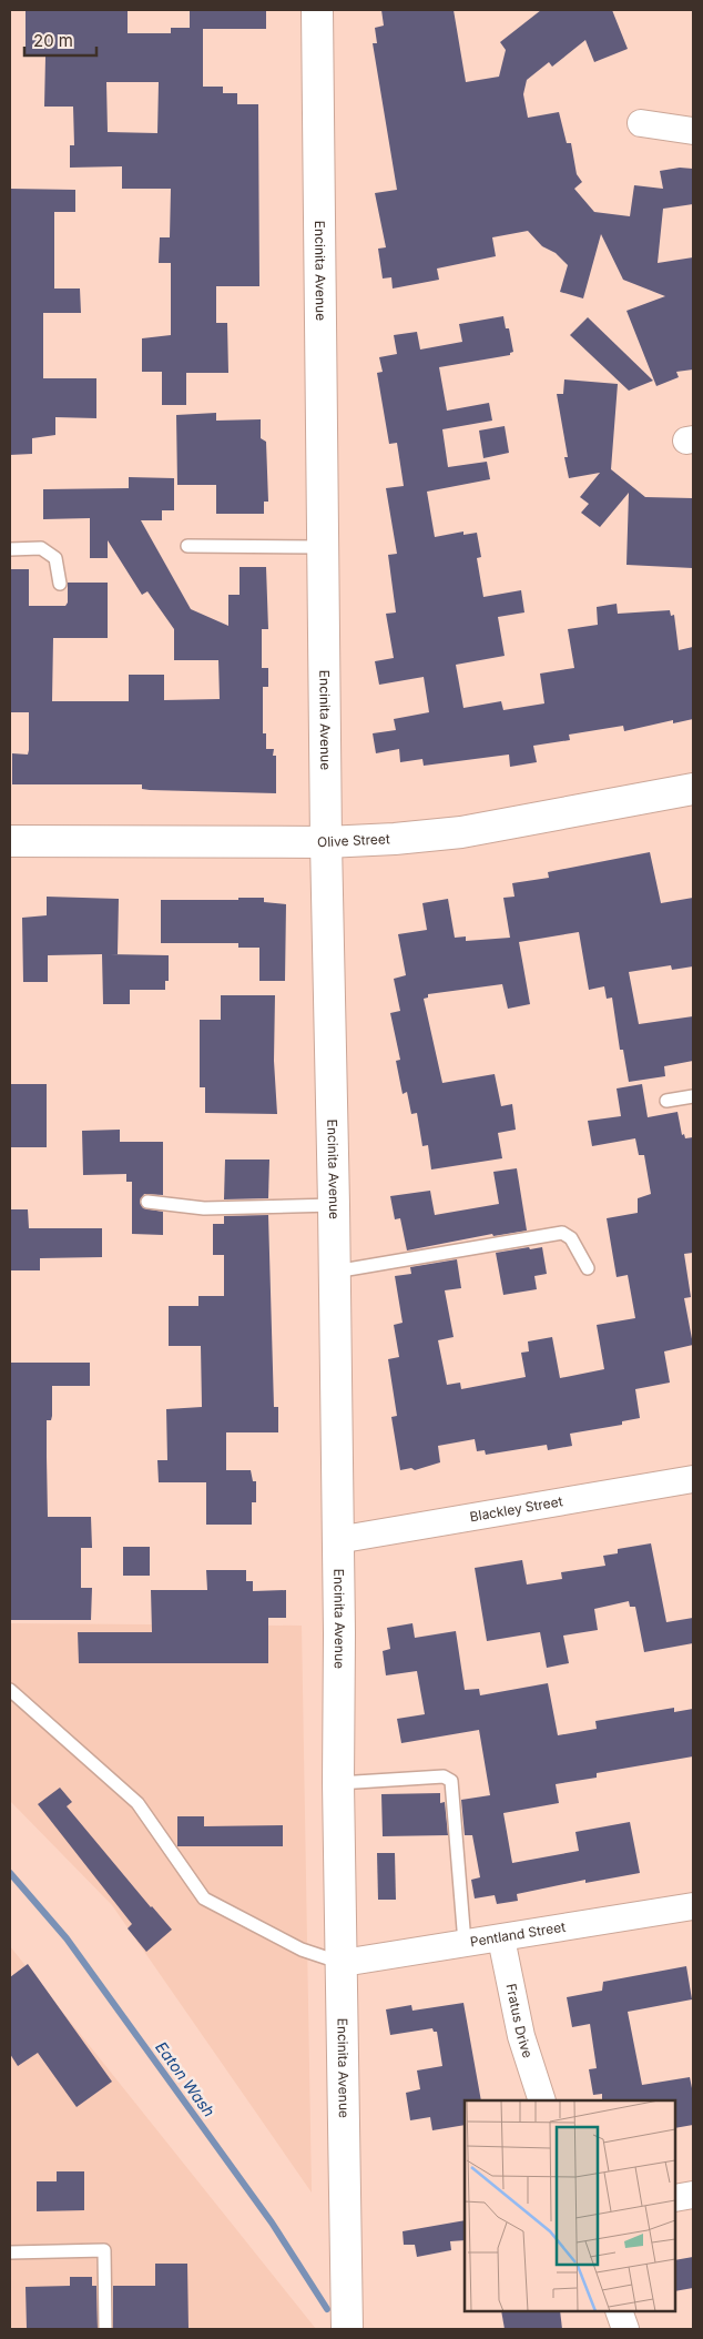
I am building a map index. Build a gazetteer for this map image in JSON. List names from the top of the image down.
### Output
{
  "streets": {
    "street": [
      "Encinita Avenue",
      "Olive Street",
      "Blackley Street",
      "Pentland Street",
      "Fratus Drive"
    ]
  },
  "crossings": [
    ["Encinita Avenue", "Olive Street"],
    ["Encinita Avenue", "Blackley Street"],
    ["Encinita Avenue", "Pentland Street"],
    ["Pentland Street", "Fratus Drive"]
  ],
  "water": ["Eaton Wash"],
  "scale_bar": "20 m"
}
